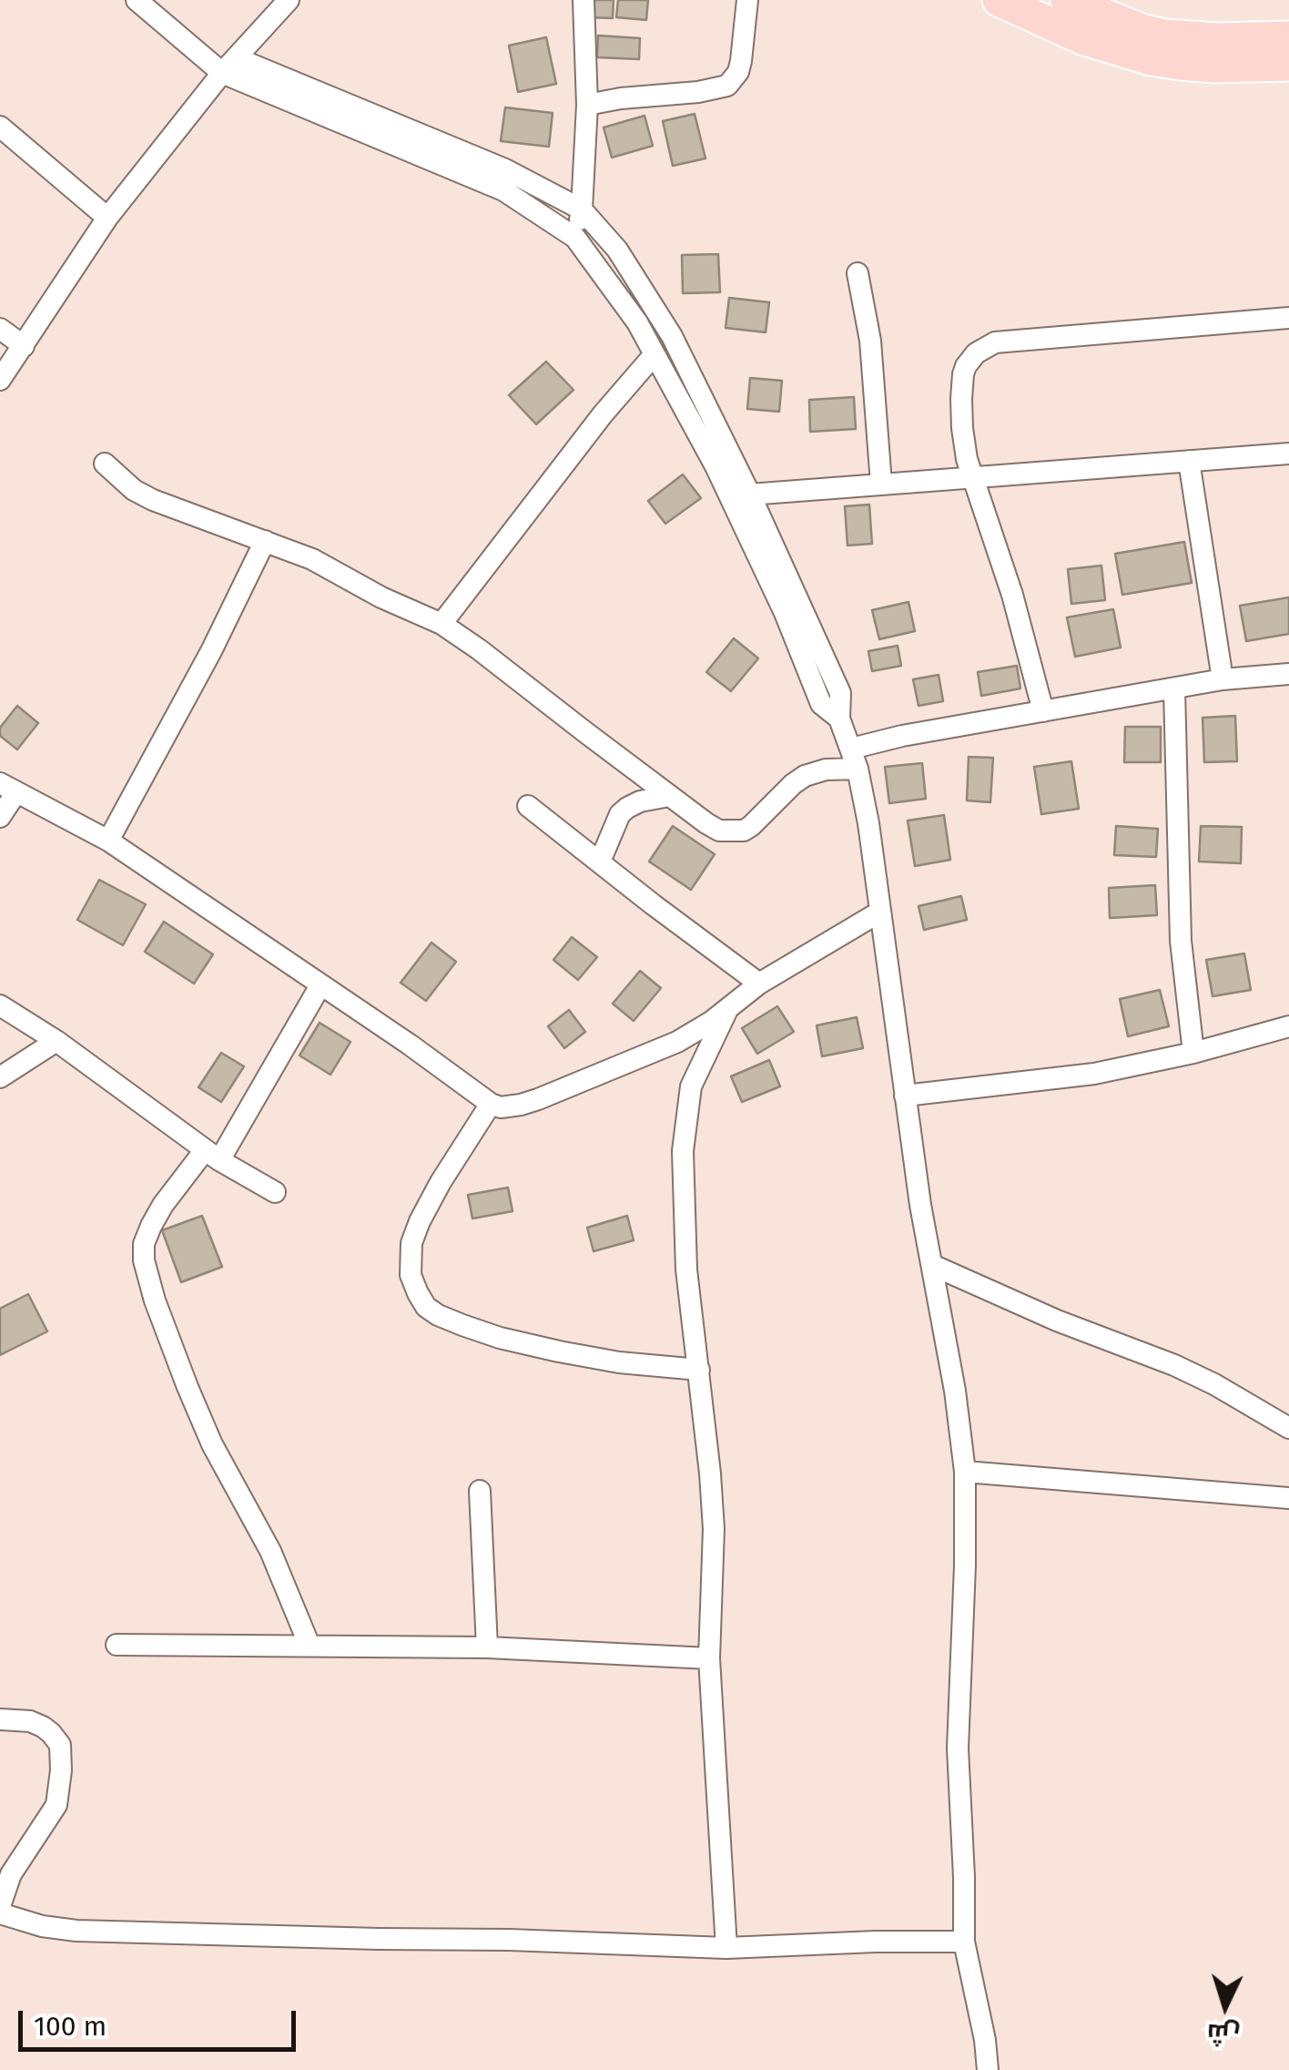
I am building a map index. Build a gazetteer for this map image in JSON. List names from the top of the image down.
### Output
{
  "scale_bar": "100 m",
  "north": "bottom"
}
